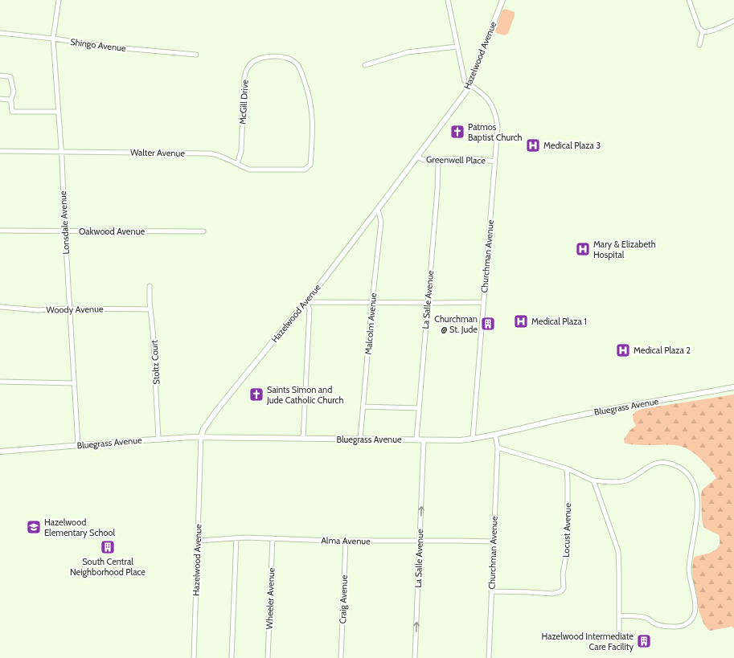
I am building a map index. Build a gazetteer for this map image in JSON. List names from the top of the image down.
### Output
{
  "streets": {
    "street": [
      "Shingo Avenue",
      "Hazelwood Avenue",
      "McGill Drive",
      "Walter Avenue",
      "Greenwell Place",
      "Lonsdale Avenue",
      "Oakwood Avenue",
      "Churchman Avenue",
      "La Salle Avenue",
      "Woody Avenue",
      "Malcolm Avenue",
      "Stoltz Court",
      "Bluegrass Avenue",
      "Locust Avenue",
      "Alma Avenue",
      "Wheeler Avenue",
      "Craig Avenue"
    ]
  },
  "crossings": [
    ["Shingo Avenue", "Lonsdale Avenue"],
    ["Hazelwood Avenue", "Greenwell Place"],
    ["Hazelwood Avenue", "Churchman Avenue"],
    ["Hazelwood Avenue", "Malcolm Avenue"],
    ["Hazelwood Avenue", "Bluegrass Avenue"],
    ["Hazelwood Avenue", "Alma Avenue"],
    ["McGill Drive", "Walter Avenue"],
    ["Walter Avenue", "Lonsdale Avenue"],
    ["Greenwell Place", "Churchman Avenue"],
    ["Greenwell Place", "La Salle Avenue"],
    ["Lonsdale Avenue", "Oakwood Avenue"],
    ["Lonsdale Avenue", "Woody Avenue"],
    ["Lonsdale Avenue", "Bluegrass Avenue"],
    ["Churchman Avenue", "Bluegrass Avenue"],
    ["Churchman Avenue", "Locust Avenue"],
    ["Churchman Avenue", "Alma Avenue"],
    ["La Salle Avenue", "Bluegrass Avenue"],
    ["La Salle Avenue", "Alma Avenue"],
    ["Woody Avenue", "Stoltz Court"],
    ["Malcolm Avenue", "Bluegrass Avenue"],
    ["Stoltz Court", "Bluegrass Avenue"],
    ["Alma Avenue", "Wheeler Avenue"],
    ["Alma Avenue", "Craig Avenue"]
  ],
  "one_way": ["La Salle Avenue"],
  "places": {
    "church": ["Patmos Baptist Church", "Saints Simon and Jude Catholic Church"],
    "hospital": [
      "Medical Plaza 3",
      "Mary & Elizabeth Hospital",
      "Medical Plaza 1",
      "Medical Plaza 2"
    ],
    "building": ["Churchman @ St. Jude", "South Central Neighborhood Place", "Hazelwood Intermediate Care Facility"],
    "school or university": ["Hazelwood Elementary School"]
  }
}
